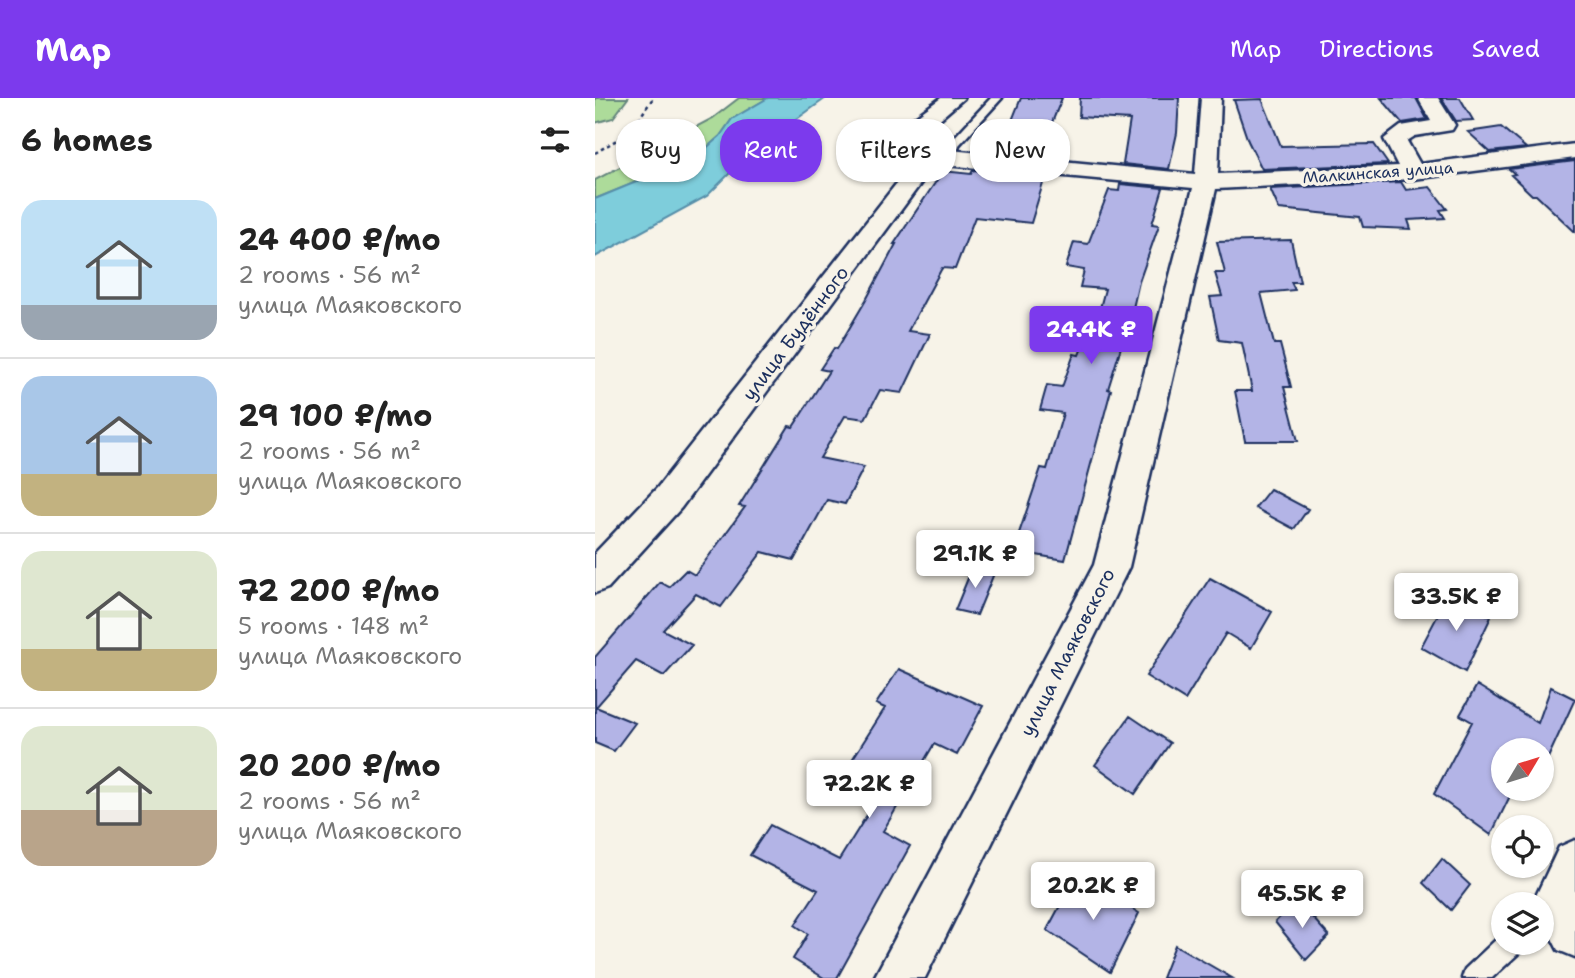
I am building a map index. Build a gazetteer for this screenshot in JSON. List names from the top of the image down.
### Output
{
  "streets": {
    "street": ["Малкинская улица", "улица Будённого", "улица Маяковского"]
  },
  "crossings": [
    ["Малкинская улица", "улица Маяковского"]
  ],
  "north": "top right",
  "page": {
    "header": "Map",
    "nav": ["Map", "Directions", "Saved"],
    "heading": "6 homes",
    "chip": [
      "Buy",
      "Rent",
      "Filters",
      "New"
    ],
    "list": [
      {
        "name": "24 400 ₽/mo",
        "note": "2 rooms · 56 m² · улица Маяковского"
      },
      {
        "name": "29 100 ₽/mo",
        "note": "2 rooms · 56 m² · улица Маяковского"
      },
      {
        "name": "72 200 ₽/mo",
        "note": "5 rooms · 148 m² · улица Маяковского"
      },
      {
        "name": "20 200 ₽/mo",
        "note": "2 rooms · 56 m² · улица Маяковского"
      }
    ],
    "price": [
      "24.4K ₽",
      "29.1K ₽",
      "33.5K ₽",
      "72.2K ₽",
      "20.2K ₽",
      "45.5K ₽"
    ]
  }
}
